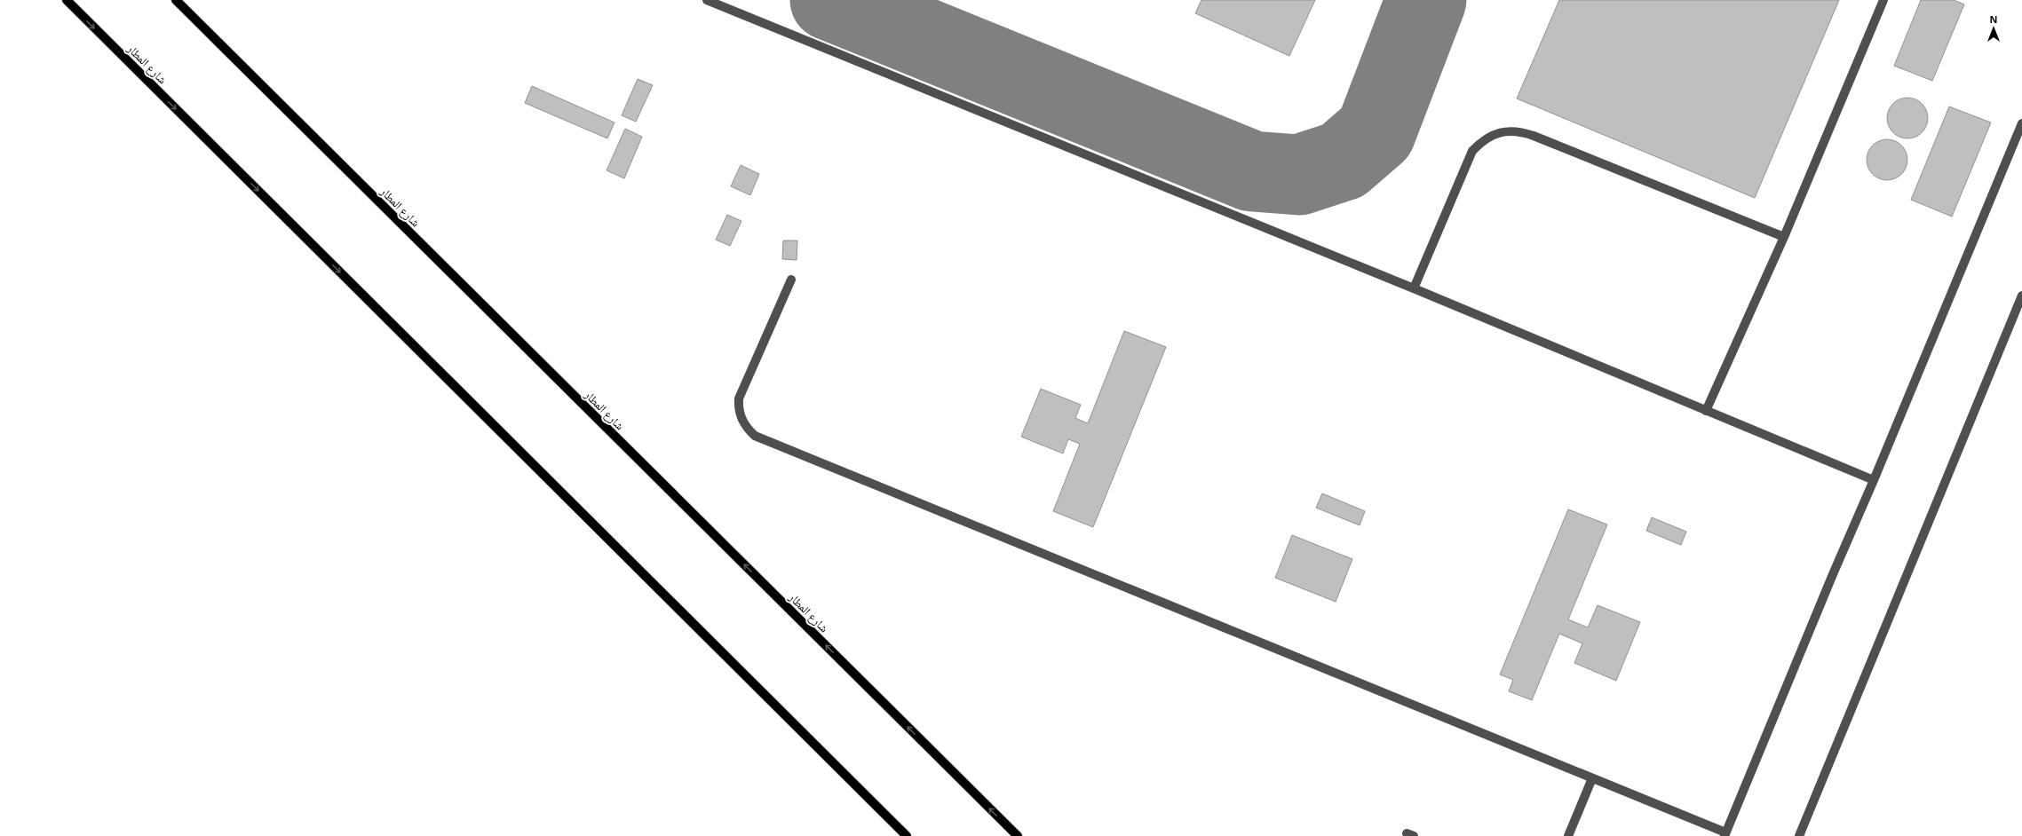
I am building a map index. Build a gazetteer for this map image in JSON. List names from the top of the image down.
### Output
{
  "streets": {
    "main road": ["شارع المطار"]
  },
  "north": "top"
}
